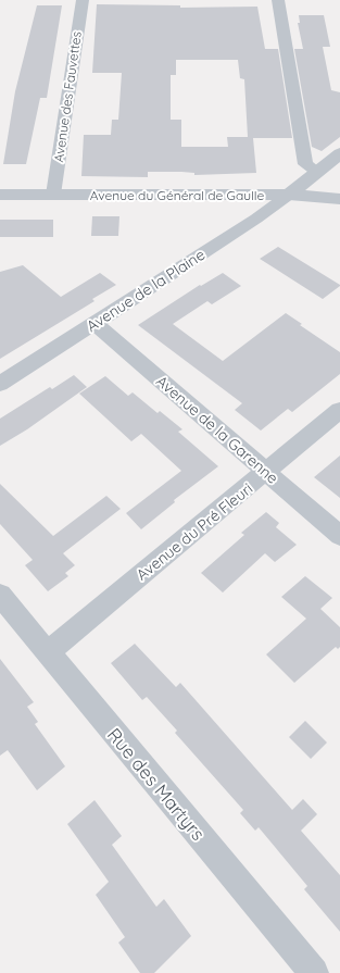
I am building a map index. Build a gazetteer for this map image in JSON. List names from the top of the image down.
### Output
{
  "streets": {
    "street": [
      "Avenue des Fauvettes",
      "Avenue du Général de Gaulle",
      "Avenue de la Plaine",
      "Avenue de la Garenne",
      "Avenue du Pré Fleuri",
      "Rue des Martyrs"
    ]
  },
  "crossings": [
    ["Avenue des Fauvettes", "Avenue du Général de Gaulle"],
    ["Avenue du Général de Gaulle", "Avenue de la Plaine"],
    ["Avenue de la Plaine", "Avenue de la Garenne"],
    ["Avenue de la Garenne", "Avenue du Pré Fleuri"],
    ["Avenue du Pré Fleuri", "Rue des Martyrs"]
  ]
}
